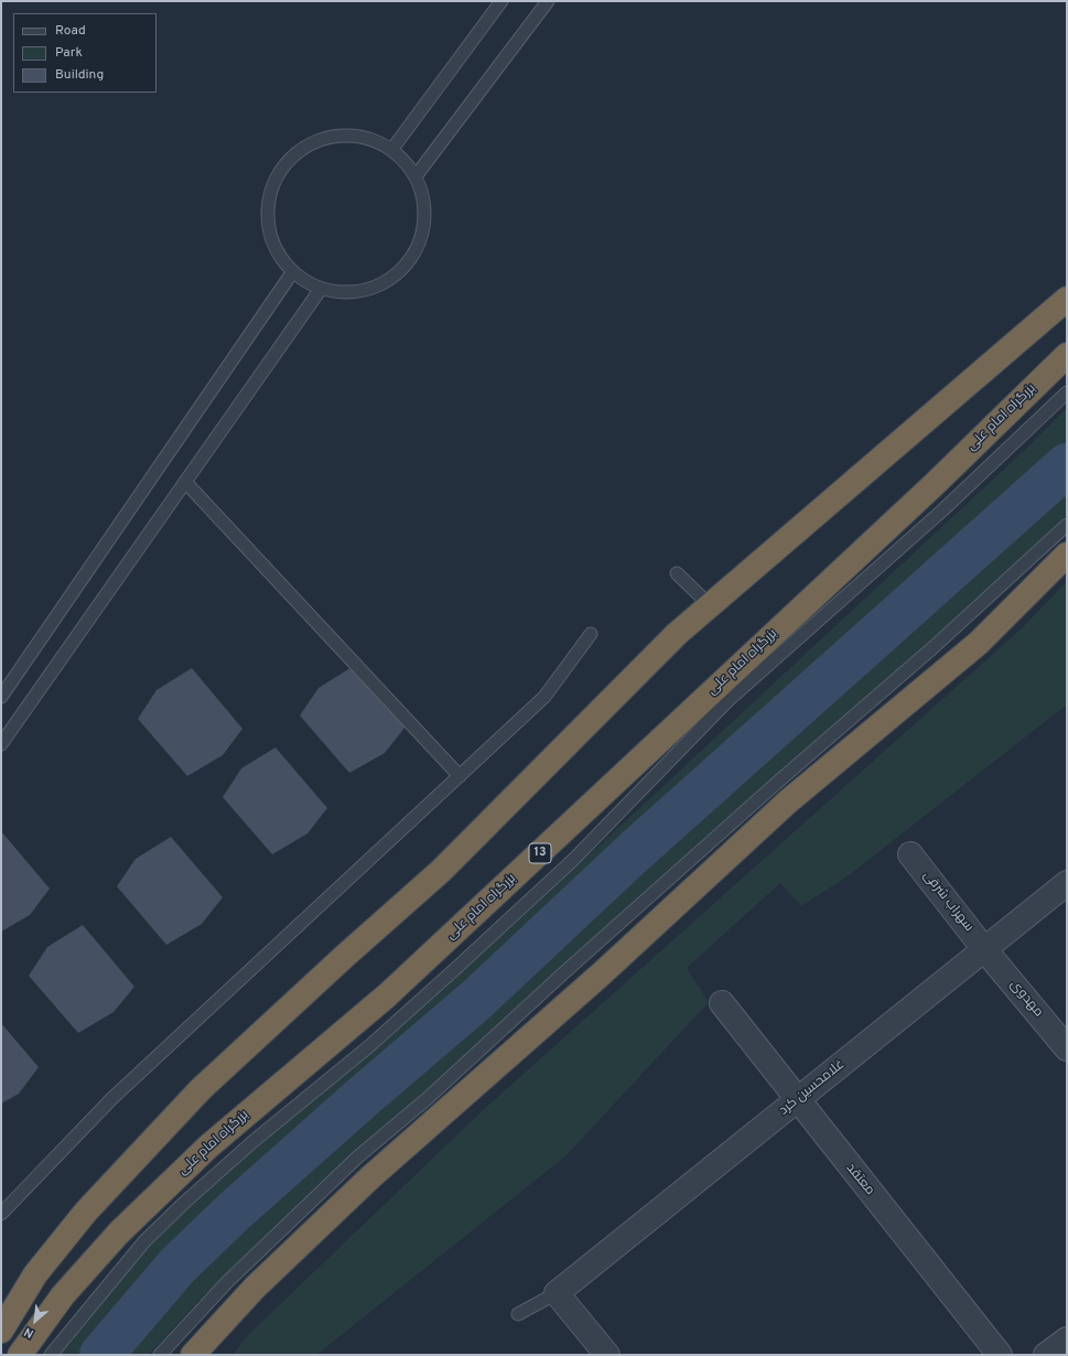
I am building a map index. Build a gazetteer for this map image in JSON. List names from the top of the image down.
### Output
{
  "streets": {
    "highway": ["بزرگراه امام علی", "13"],
    "street": [
      "سهراب شرقی",
      "مهدوی",
      "غلامحسین کرد",
      "معتقد"
    ]
  },
  "crossings": [
    ["سهراب شرقی", "مهدوی"],
    ["سهراب شرقی", "غلامحسین کرد"],
    ["مهدوی", "غلامحسین کرد"],
    ["غلامحسین کرد", "معتقد"]
  ],
  "legend": ["Road", "Park", "Building"],
  "north": "bottom left"
}
